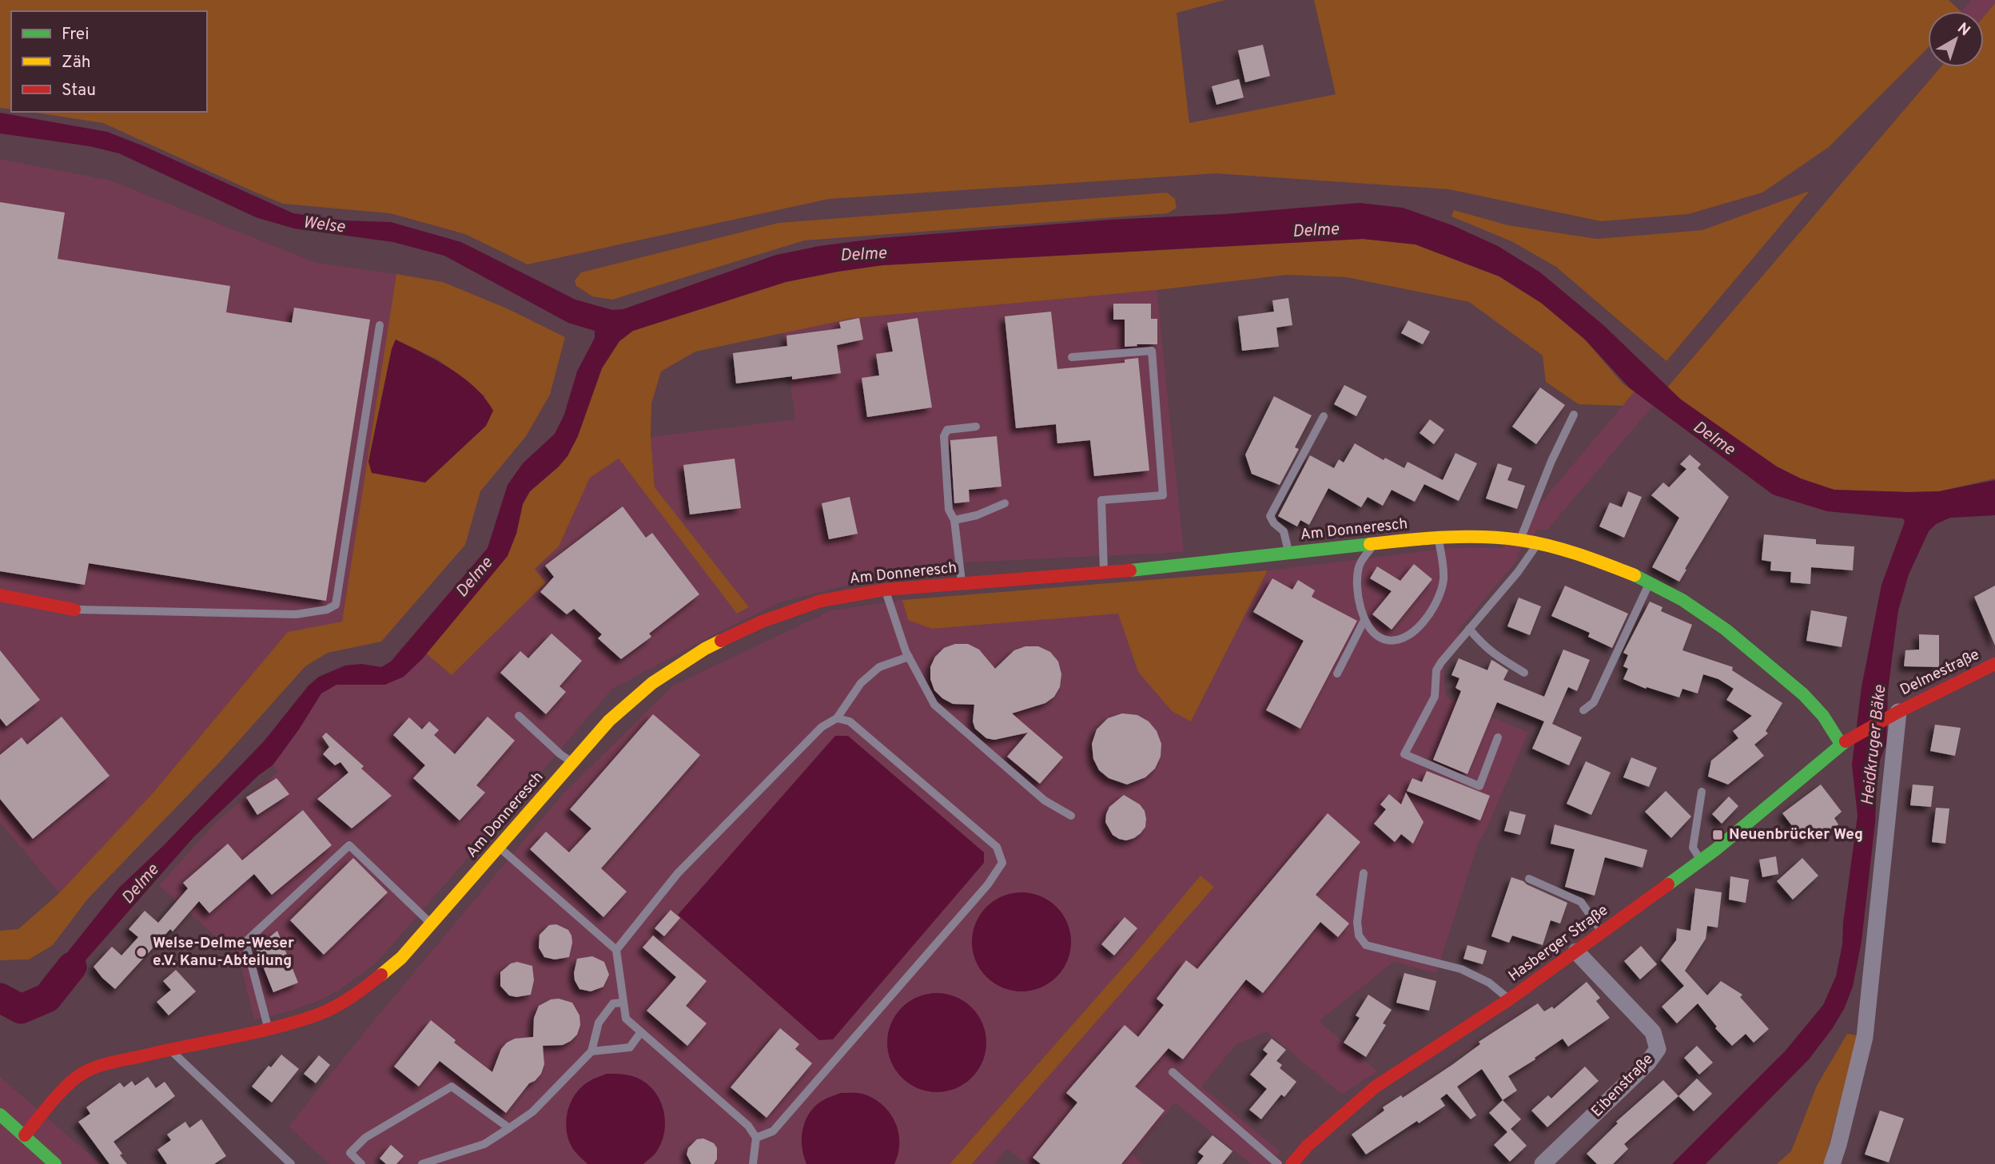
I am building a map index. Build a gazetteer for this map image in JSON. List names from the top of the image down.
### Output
{
  "streets": {
    "street": [
      "Am Donneresch",
      "Delmestraße",
      "Hasberger Straße",
      "Eibenstraße"
    ]
  },
  "crossings": [
    ["Am Donneresch", "Delmestraße"],
    ["Am Donneresch", "Hasberger Straße"],
    ["Delmestraße", "Hasberger Straße"],
    ["Hasberger Straße", "Eibenstraße"]
  ],
  "water": ["Welse", "Delme", "Heidkruger Bäke"],
  "places": {
    "transit": ["Neuenbrücker Weg"],
    "other": ["Welse-Delme-Weser e.V. Kanu-Abteilung"]
  },
  "legend": ["Frei", "Zäh", "Stau"],
  "north": "top right"
}
